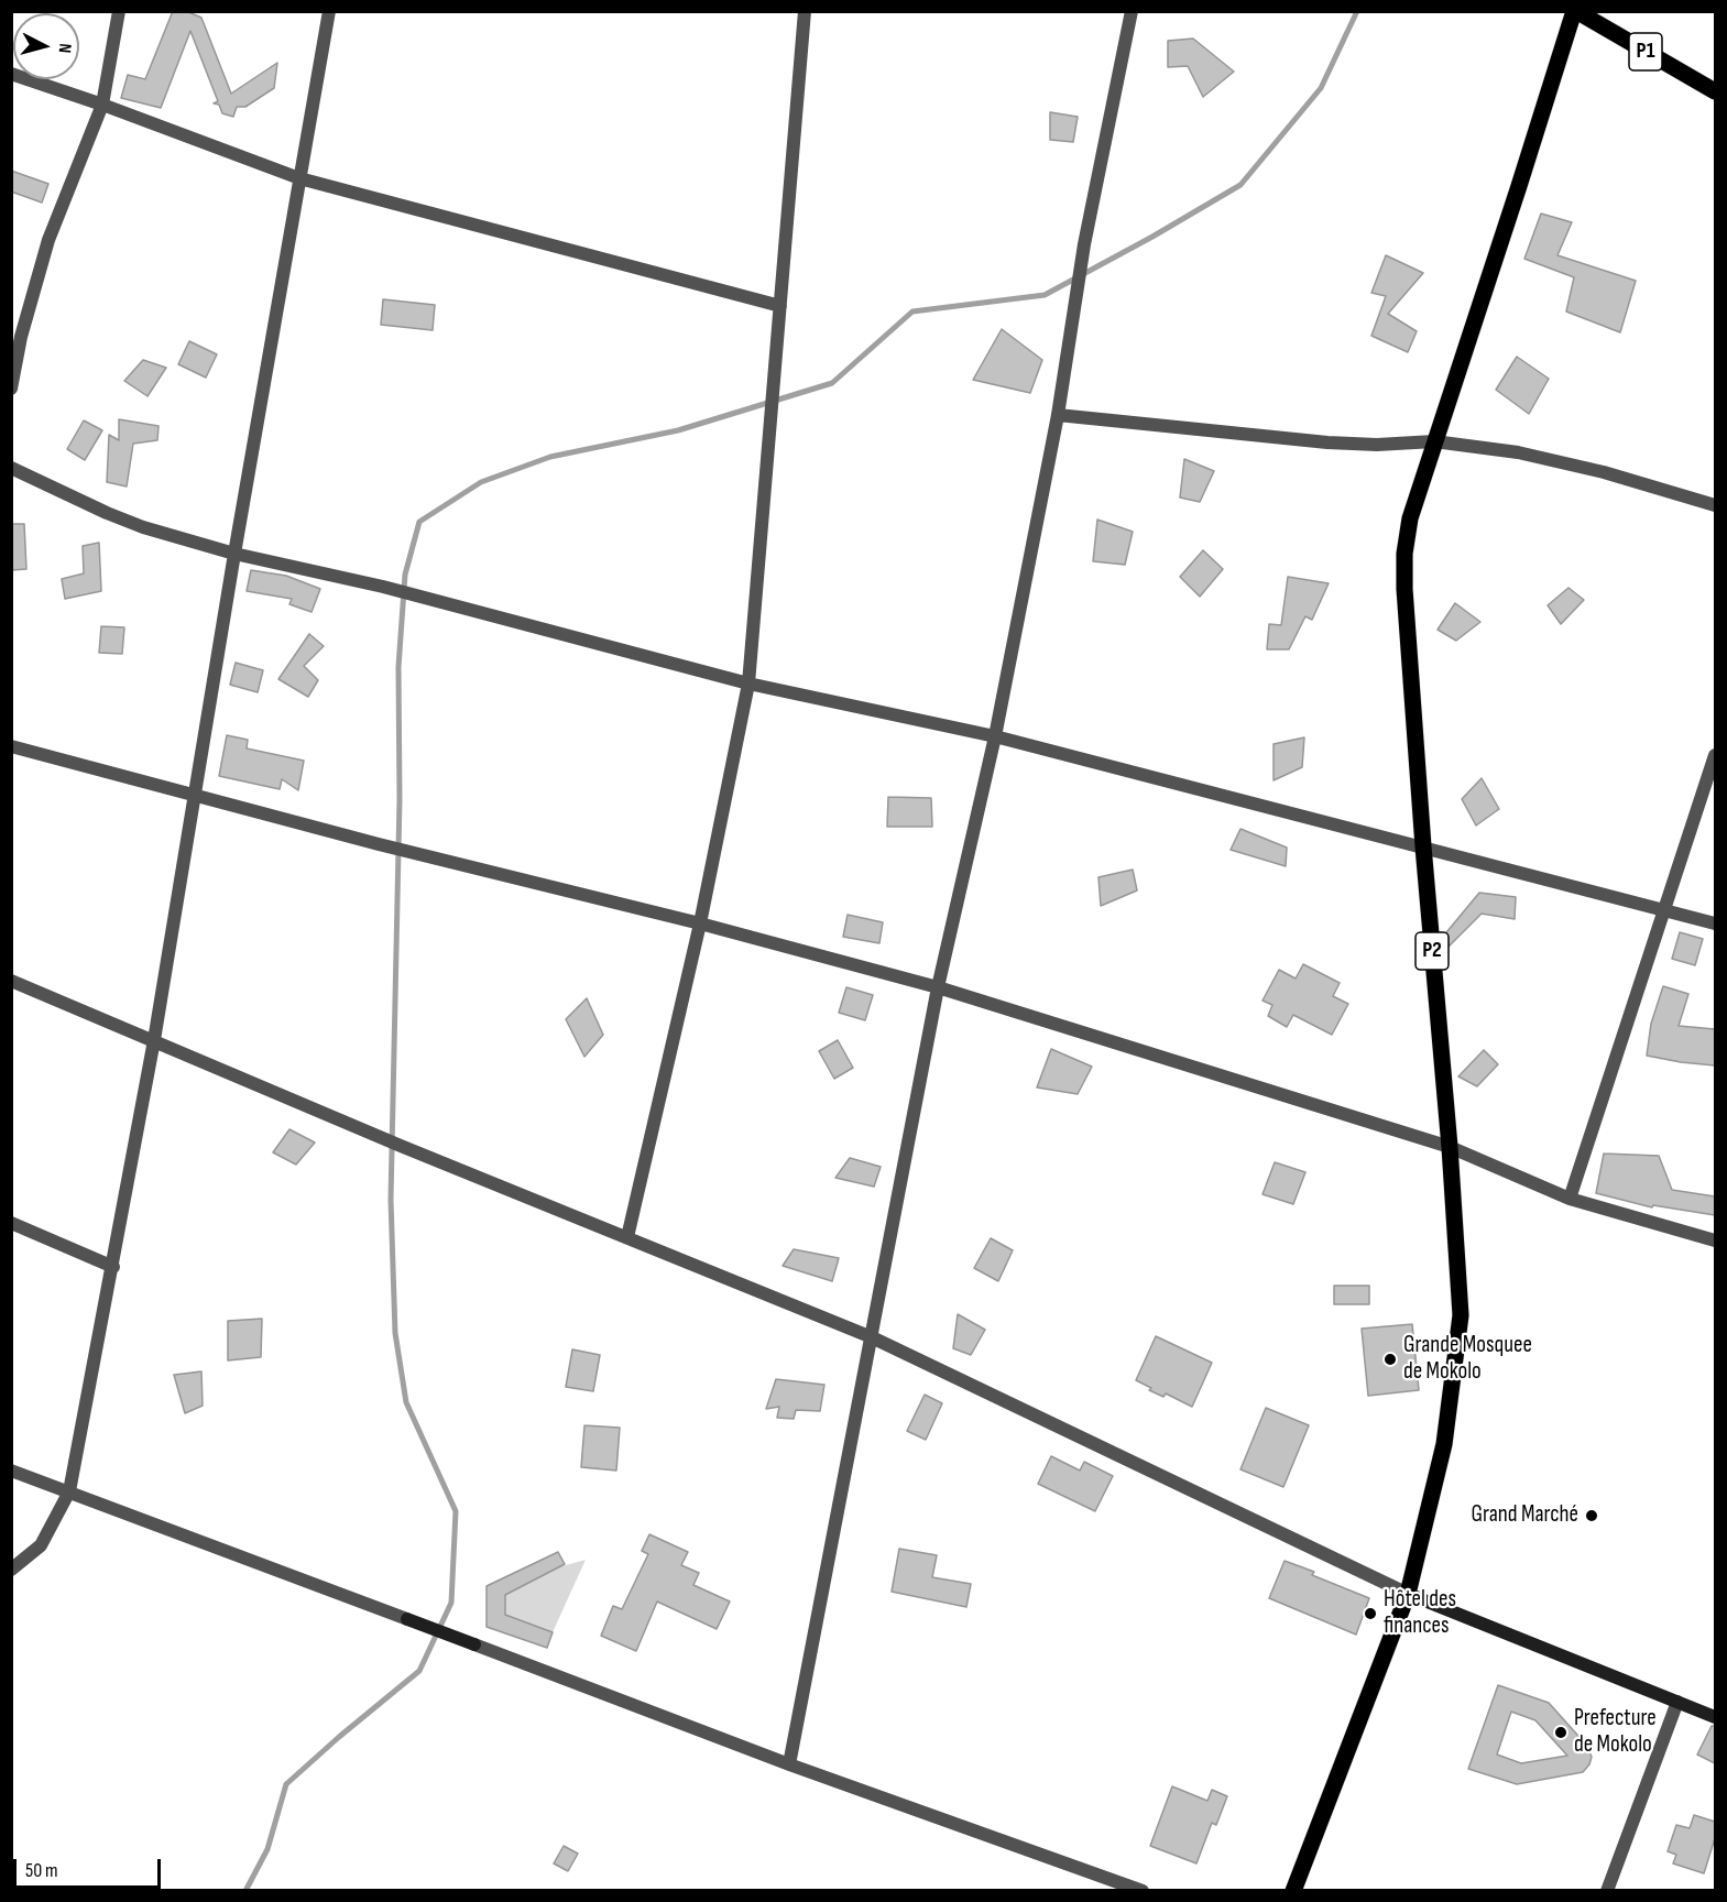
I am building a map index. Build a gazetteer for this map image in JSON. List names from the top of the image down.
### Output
{
  "streets": {
    "main road": ["P1", "P2"]
  },
  "crossings": [
    ["P1", "P2"]
  ],
  "places": [
    "Grande Mosquee de Mokolo",
    "Grand Marché",
    "Hôtel des finances",
    "Prefecture de Mokolo"
  ],
  "scale_bar": "50 m",
  "north": "right"
}
